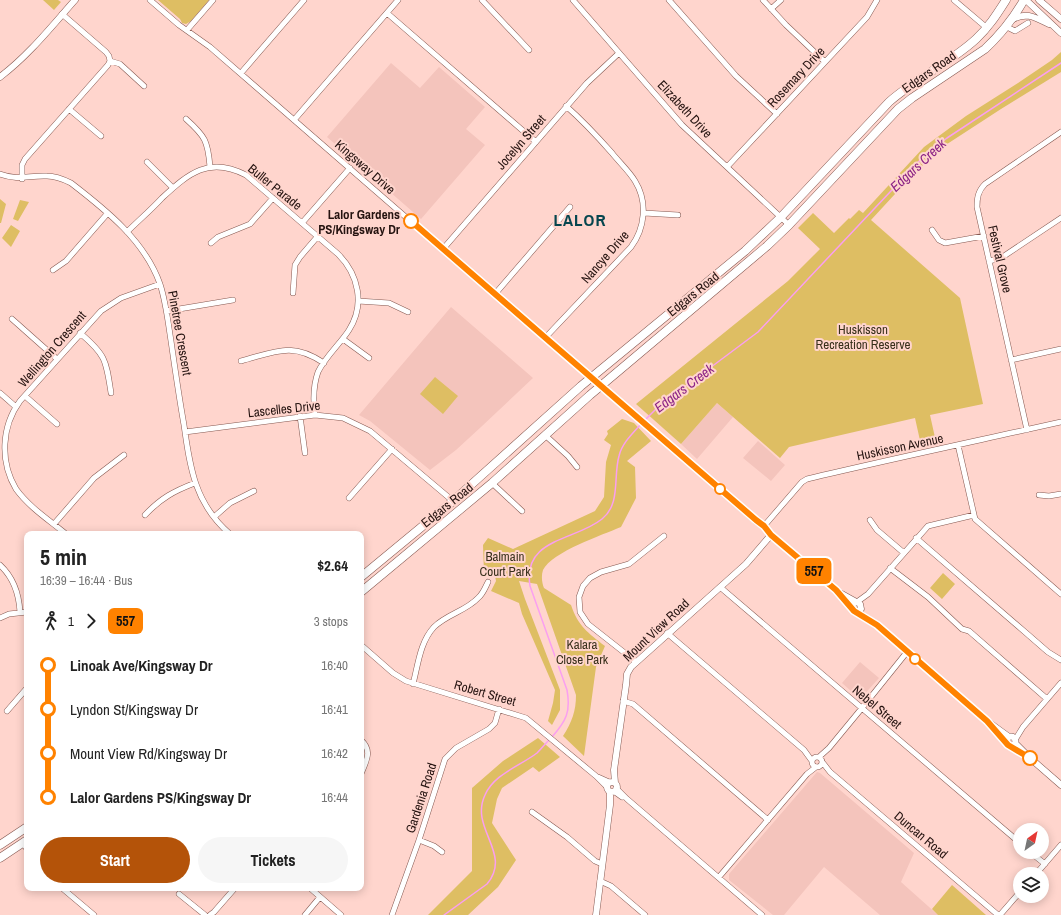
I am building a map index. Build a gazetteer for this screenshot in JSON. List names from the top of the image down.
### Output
{
  "streets": {
    "main road": ["Edgars Road"],
    "street": [
      "Rosemary Drive",
      "Elizabeth Drive",
      "Jocelyn Street",
      "Kingsway Drive",
      "Buller Parade",
      "Nancye Drive",
      "Festival Grove",
      "Pinetree Crescent",
      "Wellington Crescent",
      "Lascelles Drive",
      "Huskisson Avenue",
      "Mount View Road",
      "Robert Street",
      "Nebel Street",
      "Gardenia Road",
      "Duncan Road"
    ]
  },
  "crossings": [
    ["Edgars Road", "Elizabeth Drive"],
    ["Edgars Road", "Kingsway Drive"],
    ["Edgars Road", "Lascelles Drive"],
    ["Rosemary Drive", "Elizabeth Drive"],
    ["Elizabeth Drive", "Jocelyn Street"],
    ["Jocelyn Street", "Kingsway Drive"],
    ["Jocelyn Street", "Nancye Drive"],
    ["Kingsway Drive", "Nancye Drive"],
    ["Kingsway Drive", "Huskisson Avenue"],
    ["Kingsway Drive", "Mount View Road"],
    ["Buller Parade", "Pinetree Crescent"],
    ["Buller Parade", "Lascelles Drive"],
    ["Festival Grove", "Huskisson Avenue"],
    ["Pinetree Crescent", "Wellington Crescent"],
    ["Pinetree Crescent", "Lascelles Drive"],
    ["Mount View Road", "Robert Street"],
    ["Mount View Road", "Nebel Street"],
    ["Mount View Road", "Duncan Road"],
    ["Robert Street", "Gardenia Road"]
  ],
  "districts": ["LALOR"],
  "water": ["Edgars Creek"],
  "parks": ["Huskisson Recreation Reserve", "Balmain Court Park", "Kalara Close Park"],
  "places": ["Lalor Gardens PS/Kingsway Dr"],
  "lines": ["bus line 557"],
  "north": "top right",
  "page": {
    "on_map": "557",
    "heading": ["5 min", "16:39 – 16:44 · Bus", "$2.64"],
    "legs": ["1", "557", "3 stops"],
    "list": [
      {
        "name": "Linoak Ave/Kingsway Dr",
        "value": "16:40"
      },
      {
        "name": "Lyndon St/Kingsway Dr",
        "value": "16:41"
      },
      {
        "name": "Mount View Rd/Kingsway Dr",
        "value": "16:42"
      },
      {
        "name": "Lalor Gardens PS/Kingsway Dr",
        "value": "16:44"
      }
    ],
    "buttons": ["Start", "Tickets"]
  }
}
